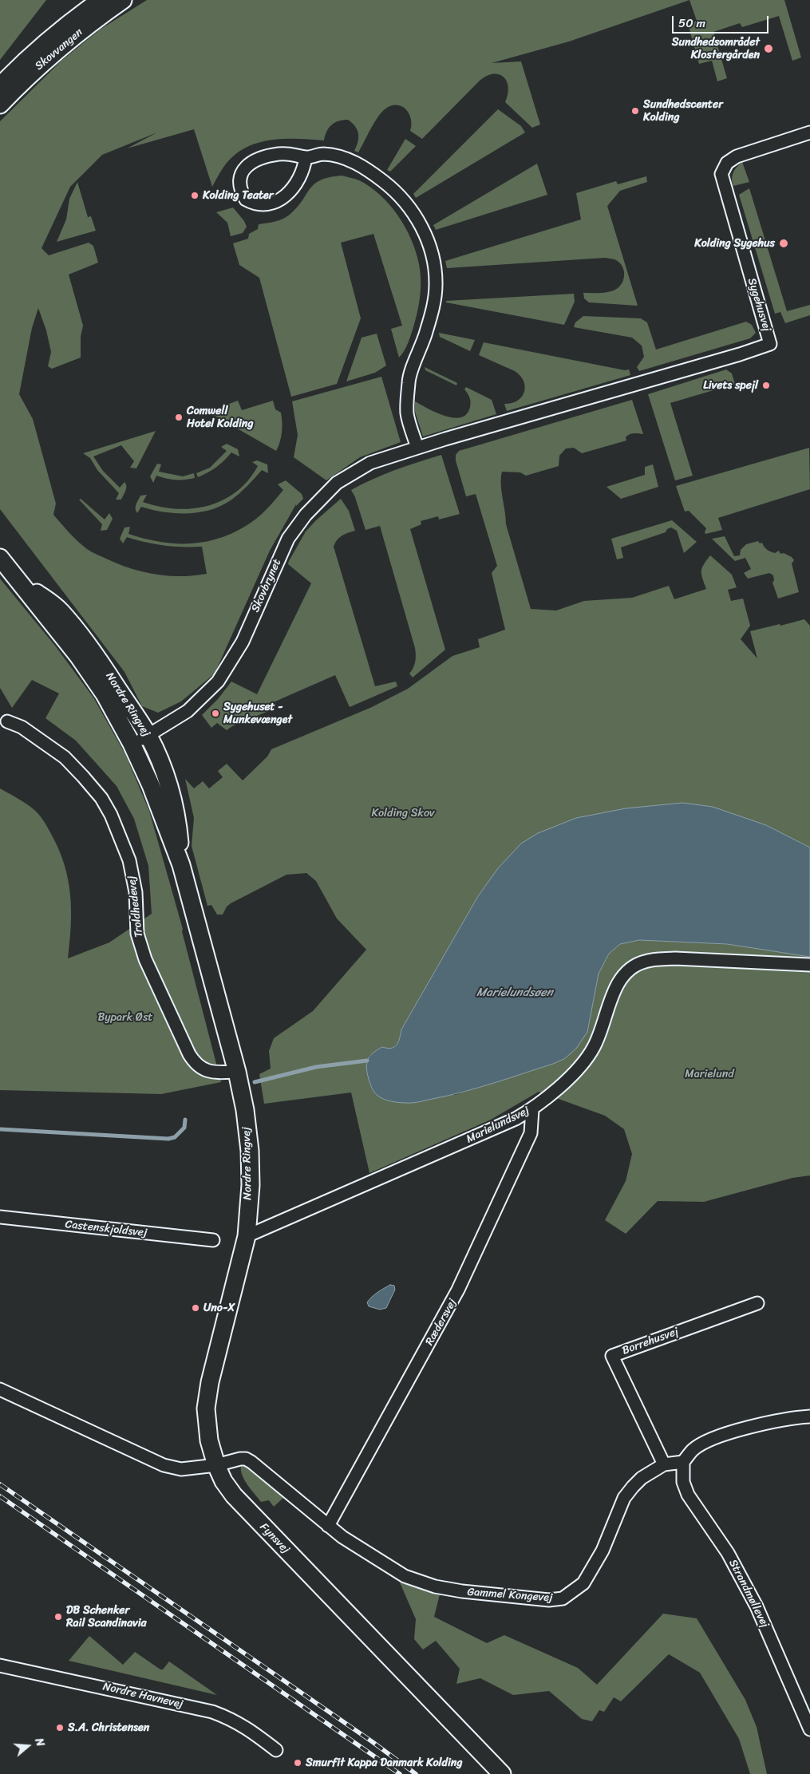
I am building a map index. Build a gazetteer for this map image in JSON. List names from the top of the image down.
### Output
{
  "streets": {
    "main road": ["Skovvangen", "Nordre Ringvej", "Fynsvej"],
    "street": [
      "Sygehusvej",
      "Skovbrynet",
      "Troldhedevej",
      "Marielundsvej",
      "Castenskjoldsvej",
      "Rædersvej",
      "Borrehusvej",
      "Strandmøllevej",
      "Gammel Kongevej",
      "Nordre Havnevej"
    ]
  },
  "crossings": [
    ["Sygehusvej", "Skovbrynet"],
    ["Skovbrynet", "Nordre Ringvej"],
    ["Nordre Ringvej", "Troldhedevej"],
    ["Nordre Ringvej", "Marielundsvej"],
    ["Nordre Ringvej", "Fynsvej"],
    ["Nordre Ringvej", "Gammel Kongevej"],
    ["Marielundsvej", "Rædersvej"],
    ["Rædersvej", "Gammel Kongevej"],
    ["Borrehusvej", "Gammel Kongevej"],
    ["Fynsvej", "Gammel Kongevej"],
    ["Strandmøllevej", "Gammel Kongevej"]
  ],
  "water": ["Marielundsøen"],
  "parks": ["Kolding Skov", "Bypark Øst", "Marielund"],
  "places": [
    "Sundhedsområdet Klostergården",
    "Sundhedscenter Kolding",
    "Kolding Teater",
    "Kolding Sygehus",
    "Livets spejl",
    "Comwell Hotel Kolding",
    "Sygehuset - Munkevænget",
    "Uno-X",
    "DB Schenker Rail Scandinavia",
    "S.A. Christensen",
    "Smurfit Kappa Danmark Kolding"
  ],
  "scale_bar": "50 m",
  "north": "right"
}
